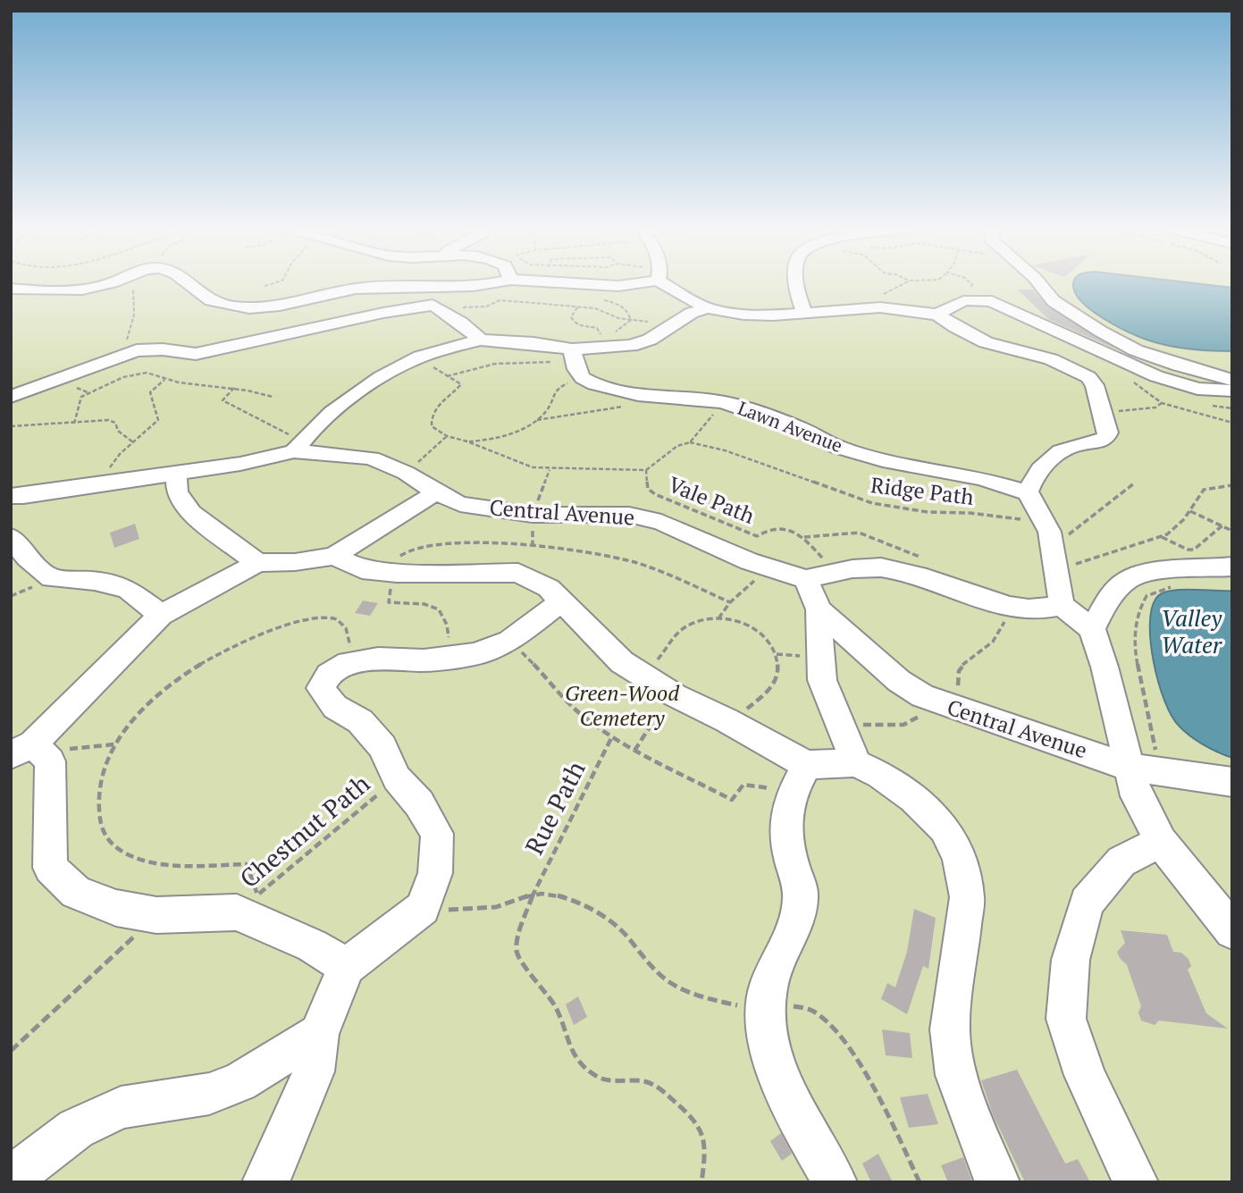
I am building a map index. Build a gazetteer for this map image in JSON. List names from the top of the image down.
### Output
{
  "streets": {
    "lane": ["Lawn Avenue", "Central Avenue"],
    "path": [
      "Ridge Path",
      "Vale Path",
      "Rue Path",
      "Chestnut Path"
    ]
  },
  "water": ["Valley Water"],
  "parks": ["Green-Wood Cemetery"]
}
